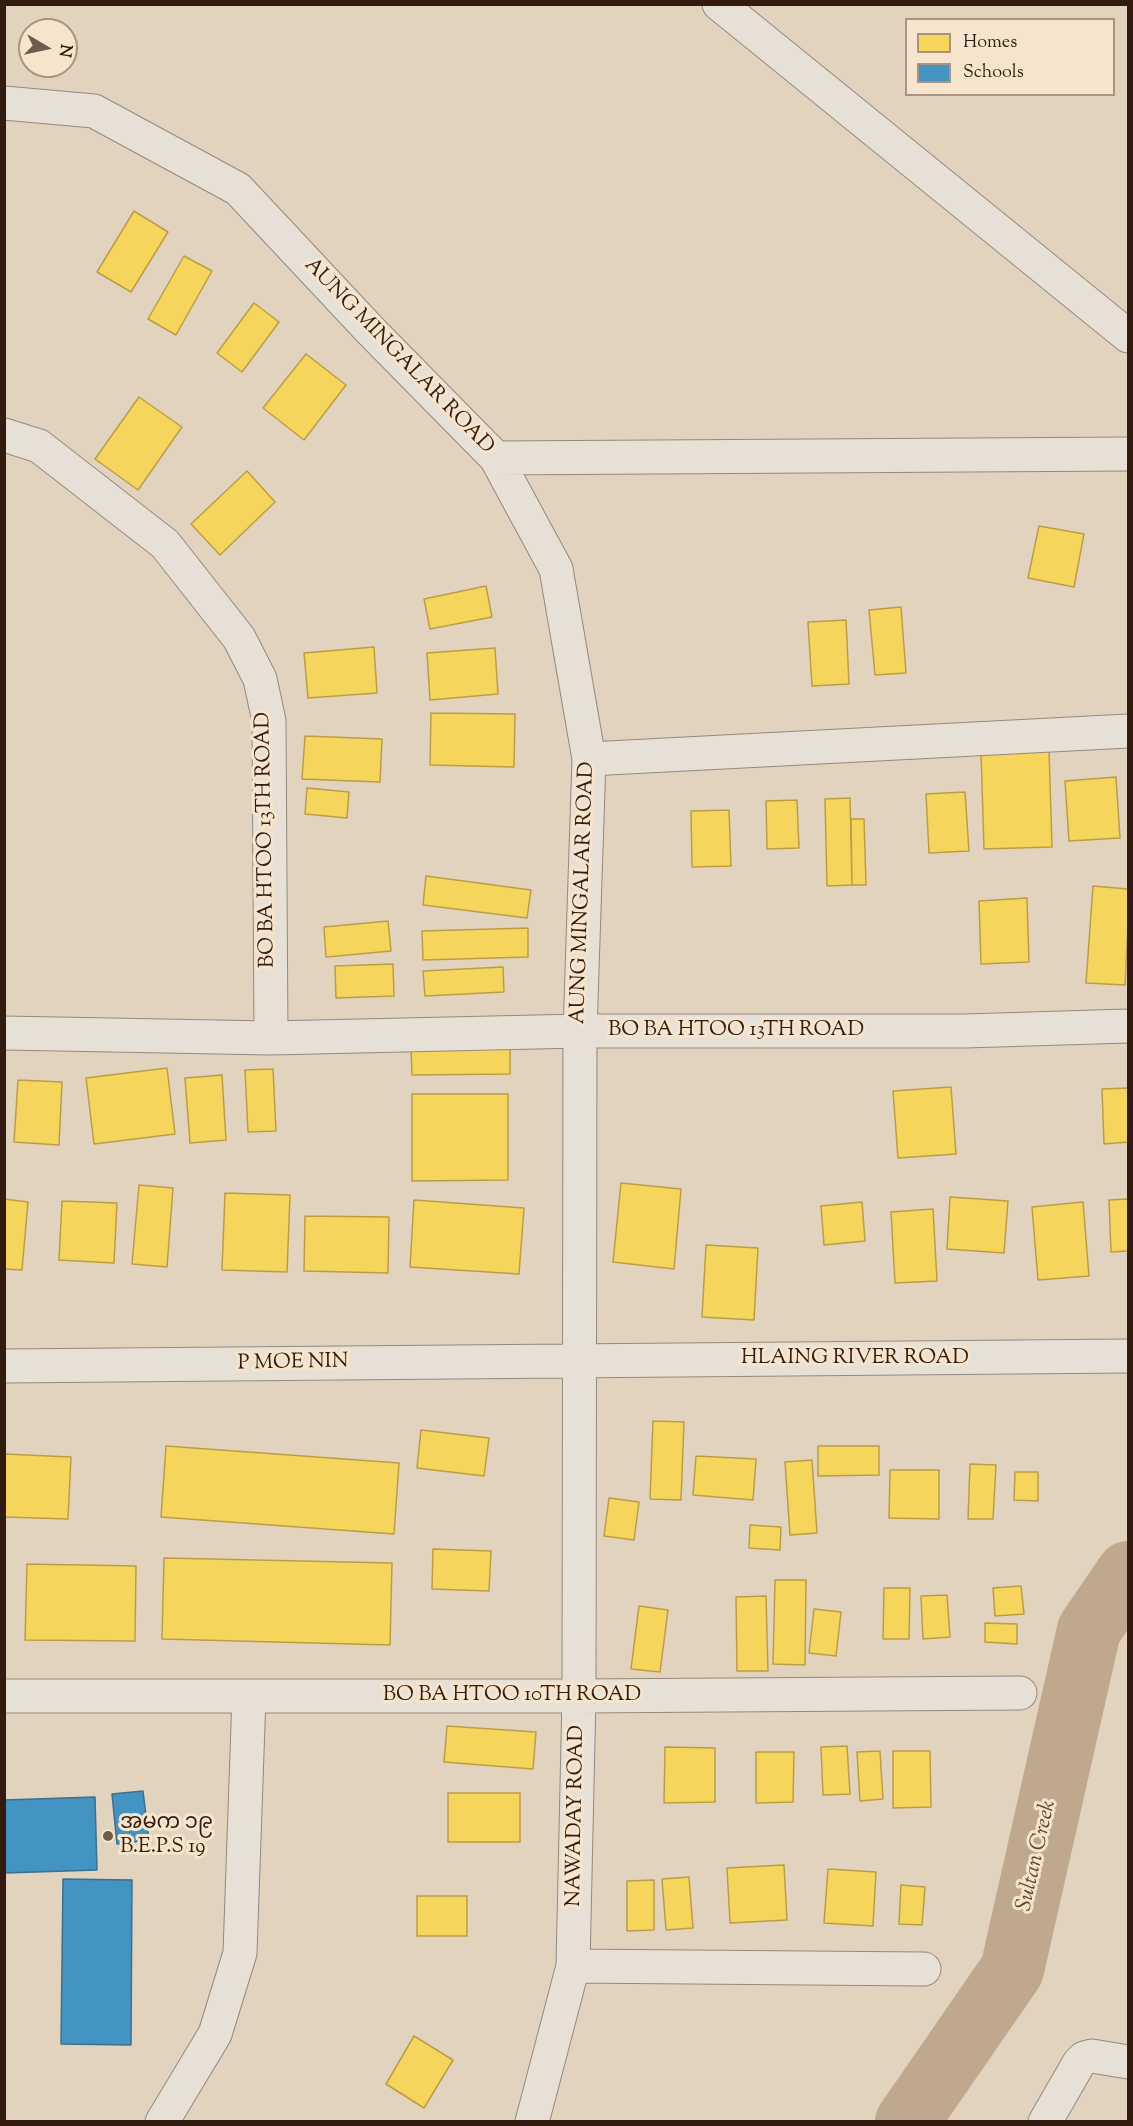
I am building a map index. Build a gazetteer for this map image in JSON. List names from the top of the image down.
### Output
{
  "streets": {
    "street": [
      "AUNG MINGALAR ROAD",
      "BO BA HTOO 13TH ROAD",
      "HLAING RIVER ROAD",
      "P MOE NIN",
      "BO BA HTOO 10TH ROAD",
      "NAWADAY ROAD"
    ]
  },
  "crossings": [
    ["AUNG MINGALAR ROAD", "BO BA HTOO 13TH ROAD"],
    ["AUNG MINGALAR ROAD", "HLAING RIVER ROAD"],
    ["AUNG MINGALAR ROAD", "P MOE NIN"],
    ["AUNG MINGALAR ROAD", "NAWADAY ROAD"],
    ["HLAING RIVER ROAD", "P MOE NIN"],
    ["HLAING RIVER ROAD", "NAWADAY ROAD"],
    ["P MOE NIN", "NAWADAY ROAD"],
    ["BO BA HTOO 10TH ROAD", "NAWADAY ROAD"]
  ],
  "water": ["Sultan Creek"],
  "places": ["အမက ၁၉ B.E.P.S 19"],
  "legend": ["Homes", "Schools"],
  "north": "right"
}
